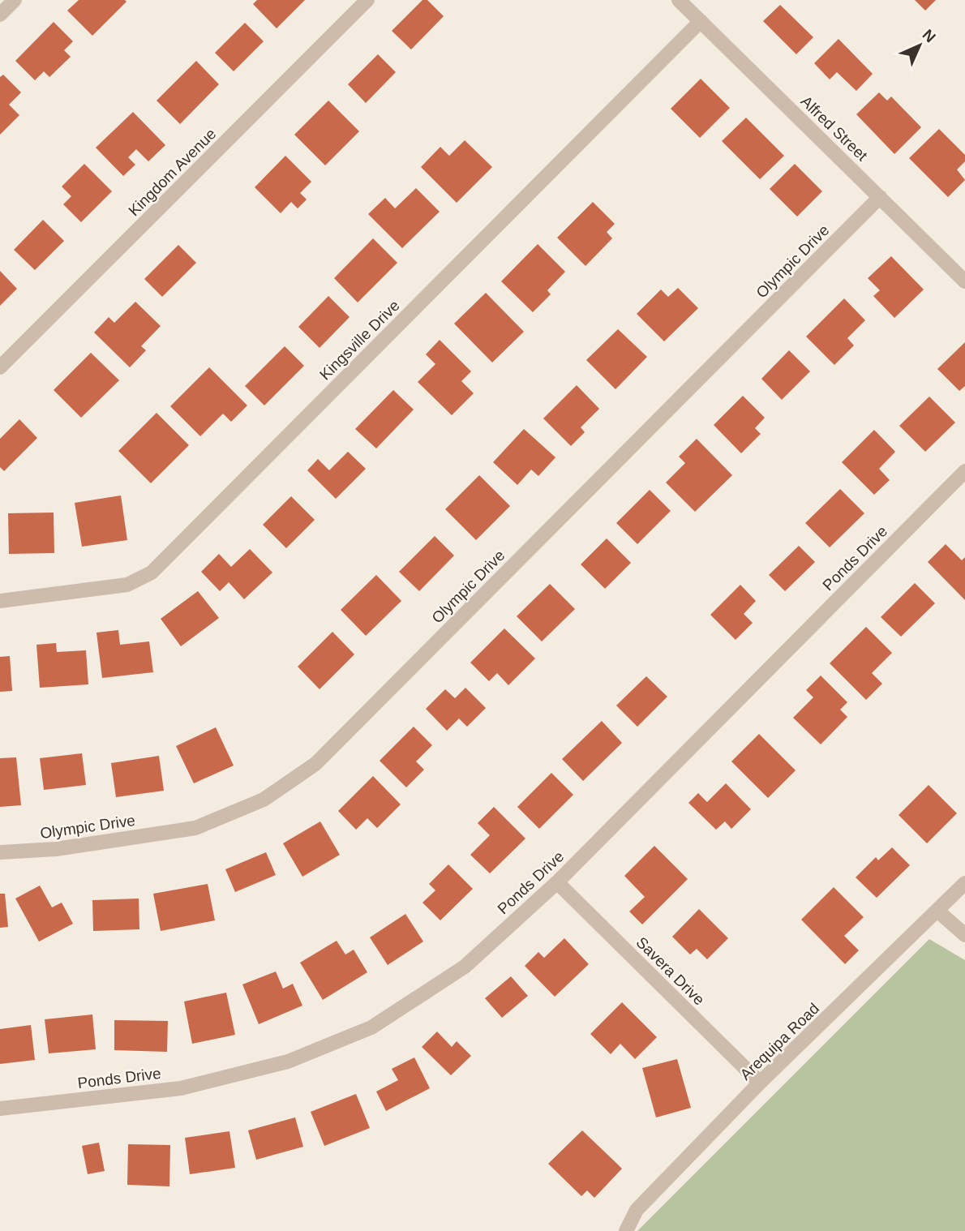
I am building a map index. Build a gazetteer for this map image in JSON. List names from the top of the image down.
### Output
{
  "streets": {
    "street": [
      "Alfred Street",
      "Kingdom Avenue",
      "Olympic Drive",
      "Kingsville Drive",
      "Ponds Drive",
      "Savera Drive",
      "Arequipa Road"
    ]
  },
  "crossings": [
    ["Alfred Street", "Olympic Drive"],
    ["Alfred Street", "Kingsville Drive"],
    ["Ponds Drive", "Savera Drive"],
    ["Savera Drive", "Arequipa Road"]
  ],
  "north": "top right"
}
